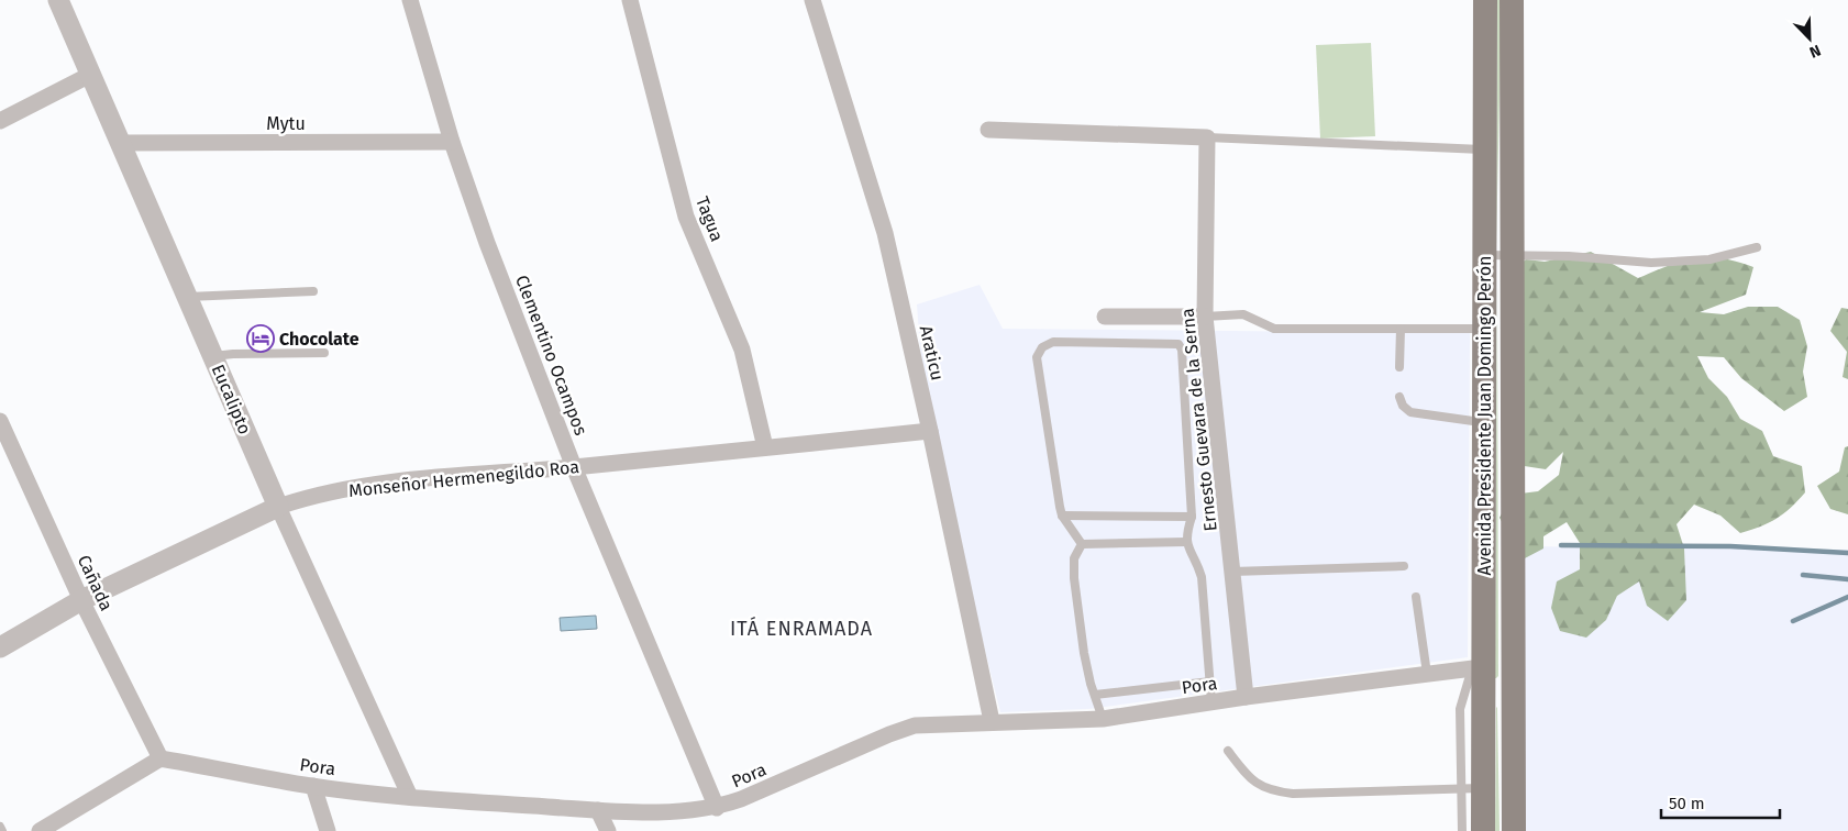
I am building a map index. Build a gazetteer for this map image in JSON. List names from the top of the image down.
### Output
{
  "streets": {
    "main road": ["Avenida Presidente Juan Domingo Perón"],
    "street": [
      "Mytu",
      "Tagua",
      "Araticu",
      "Clementino Ocampos",
      "Eucalipto",
      "Ernesto Guevara de la Serna",
      "Monseñor Hermenegildo Roa",
      "Cañada",
      "Pora"
    ]
  },
  "crossings": [
    ["Mytu", "Clementino Ocampos"],
    ["Mytu", "Eucalipto"],
    ["Tagua", "Monseñor Hermenegildo Roa"],
    ["Araticu", "Monseñor Hermenegildo Roa"],
    ["Araticu", "Pora"],
    ["Clementino Ocampos", "Monseñor Hermenegildo Roa"],
    ["Clementino Ocampos", "Pora"],
    ["Eucalipto", "Monseñor Hermenegildo Roa"],
    ["Eucalipto", "Pora"],
    ["Avenida Presidente Juan Domingo Perón", "Pora"],
    ["Ernesto Guevara de la Serna", "Pora"],
    ["Monseñor Hermenegildo Roa", "Cañada"],
    ["Cañada", "Pora"]
  ],
  "districts": ["ITÁ ENRAMADA"],
  "places": {
    "hotel": ["Chocolate"]
  },
  "scale_bar": "50 m",
  "north": "bottom right"
}
